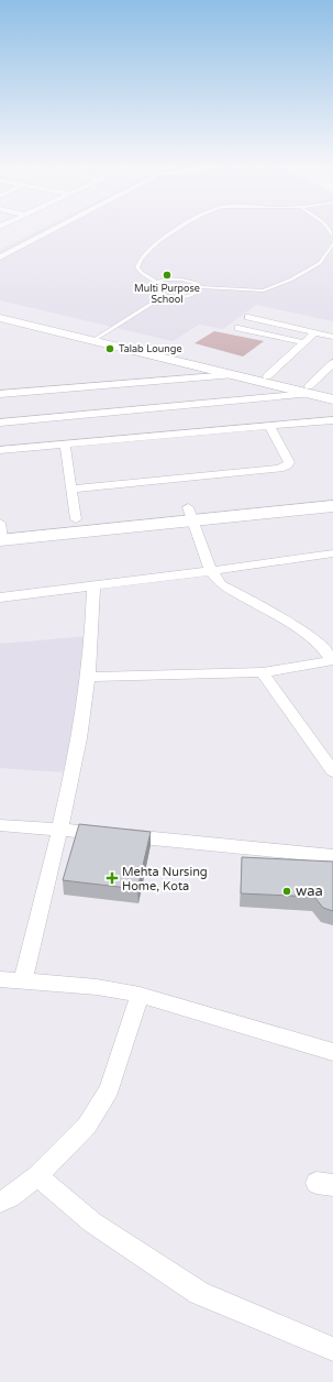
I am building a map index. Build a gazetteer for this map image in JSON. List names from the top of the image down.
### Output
{
  "places": {
    "other": ["Multi Purpose School", "Talab Lounge", "waa"],
    "health": ["Mehta Nursing Home, Kota"]
  }
}
